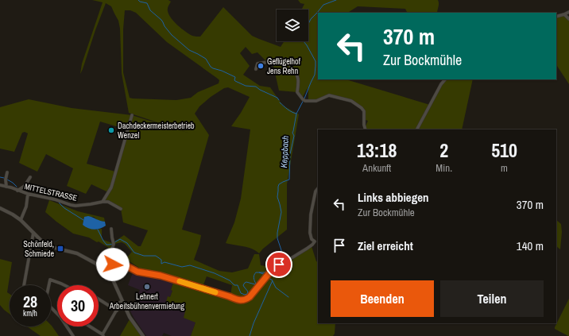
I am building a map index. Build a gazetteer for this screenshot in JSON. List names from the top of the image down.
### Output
{
  "streets": {
    "street": ["MITTELSTRASSE"]
  },
  "water": ["Keppbach"],
  "places": {
    "other": ["Geflügelhof Jens Rehn", "Dachdeckermeisterbetrieb Wenzel", "Lehnert Arbeitsbühnenvermietung"],
    "transit": ["Schönfeld, Schmiede"]
  },
  "page": {
    "turn": ["370 m", "Zur Bockmühle"],
    "eta": [
      "13:18",
      "Ankunft",
      "2",
      "Min.",
      "510",
      "m"
    ],
    "list": [
      {
        "name": "Links abbiegen",
        "note": "Zur Bockmühle",
        "value": "370 m"
      },
      {
        "name": "Ziel erreicht",
        "value": "140 m"
      }
    ],
    "buttons": ["Beenden", "Teilen"],
    "speed": "28 km/h",
    "limit": "30"
  }
}
